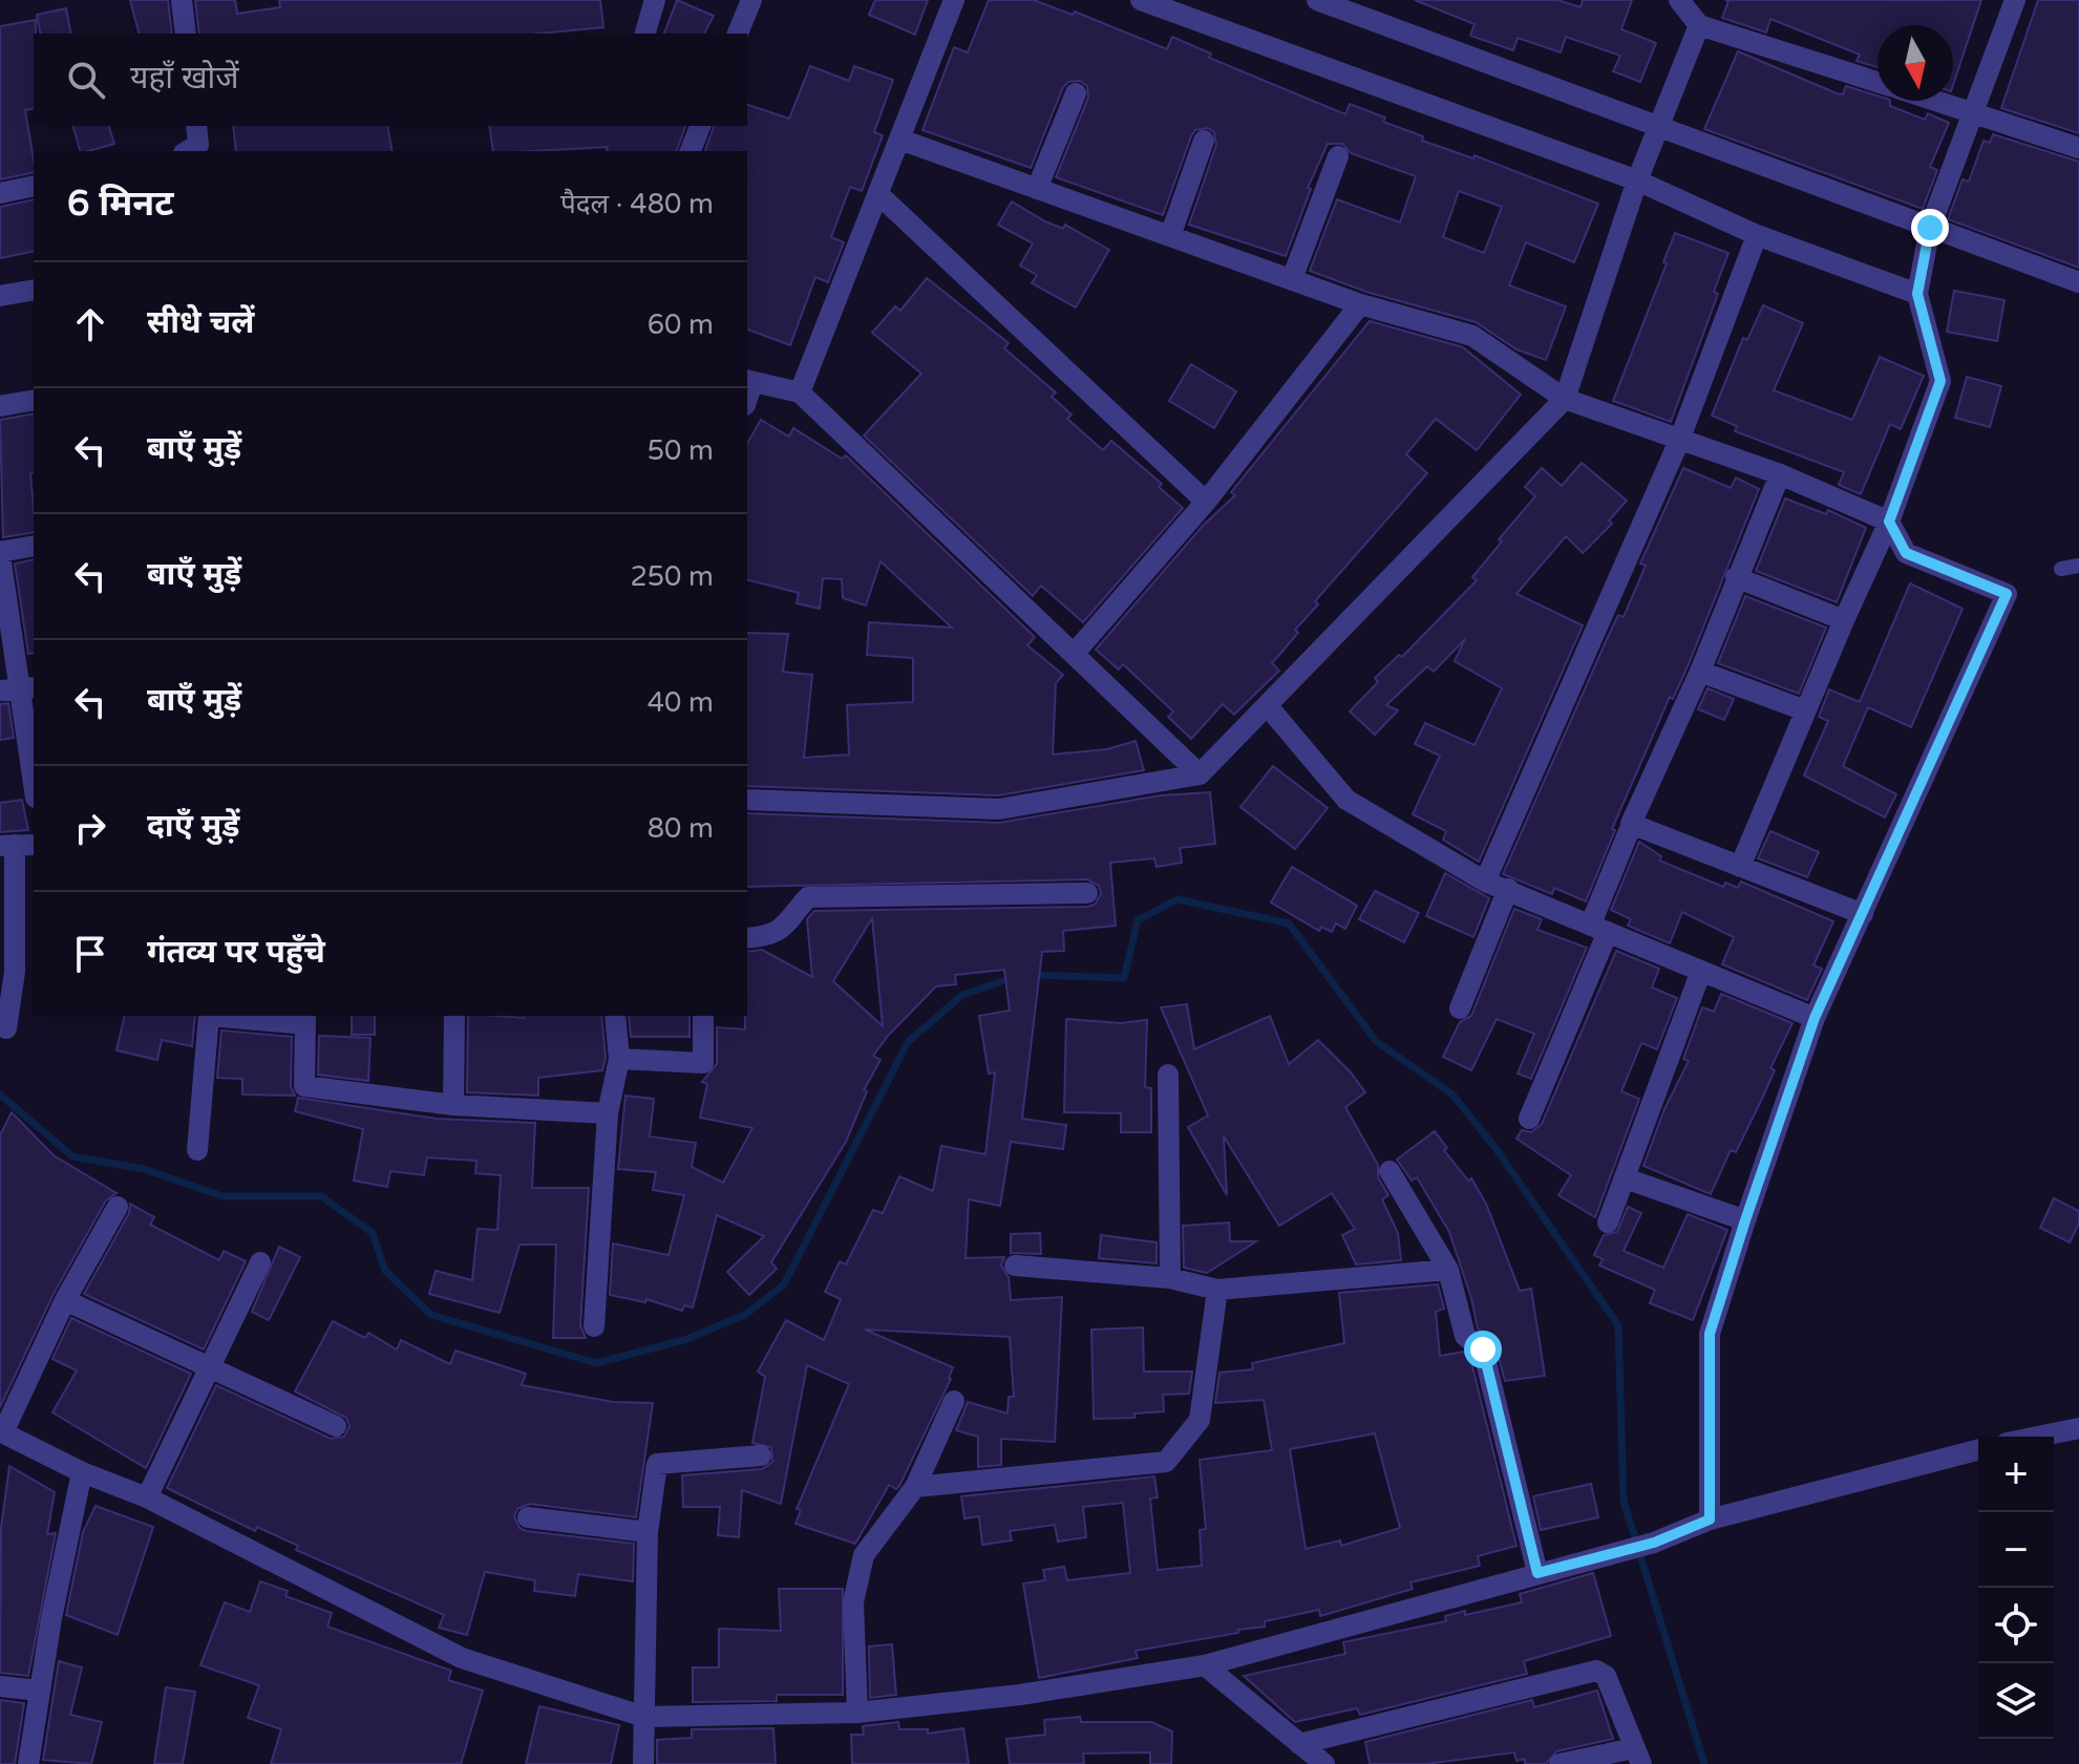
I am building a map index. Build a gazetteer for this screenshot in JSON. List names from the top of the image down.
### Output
{
  "north": "bottom",
  "page": {
    "search": "यहाँ खोजें",
    "heading": ["6 मिनट", "पैदल · 480 m"],
    "list": [
      ["सीधे चलें", "60 m"],
      ["बाएँ मुड़ें", "50 m"],
      ["बाएँ मुड़ें", "250 m"],
      ["बाएँ मुड़ें", "40 m"],
      ["दाएँ मुड़ें", "80 m"],
      "गंतव्य पर पहुँचे"
    ],
    "map_buttons": ["+", "−"]
  }
}
